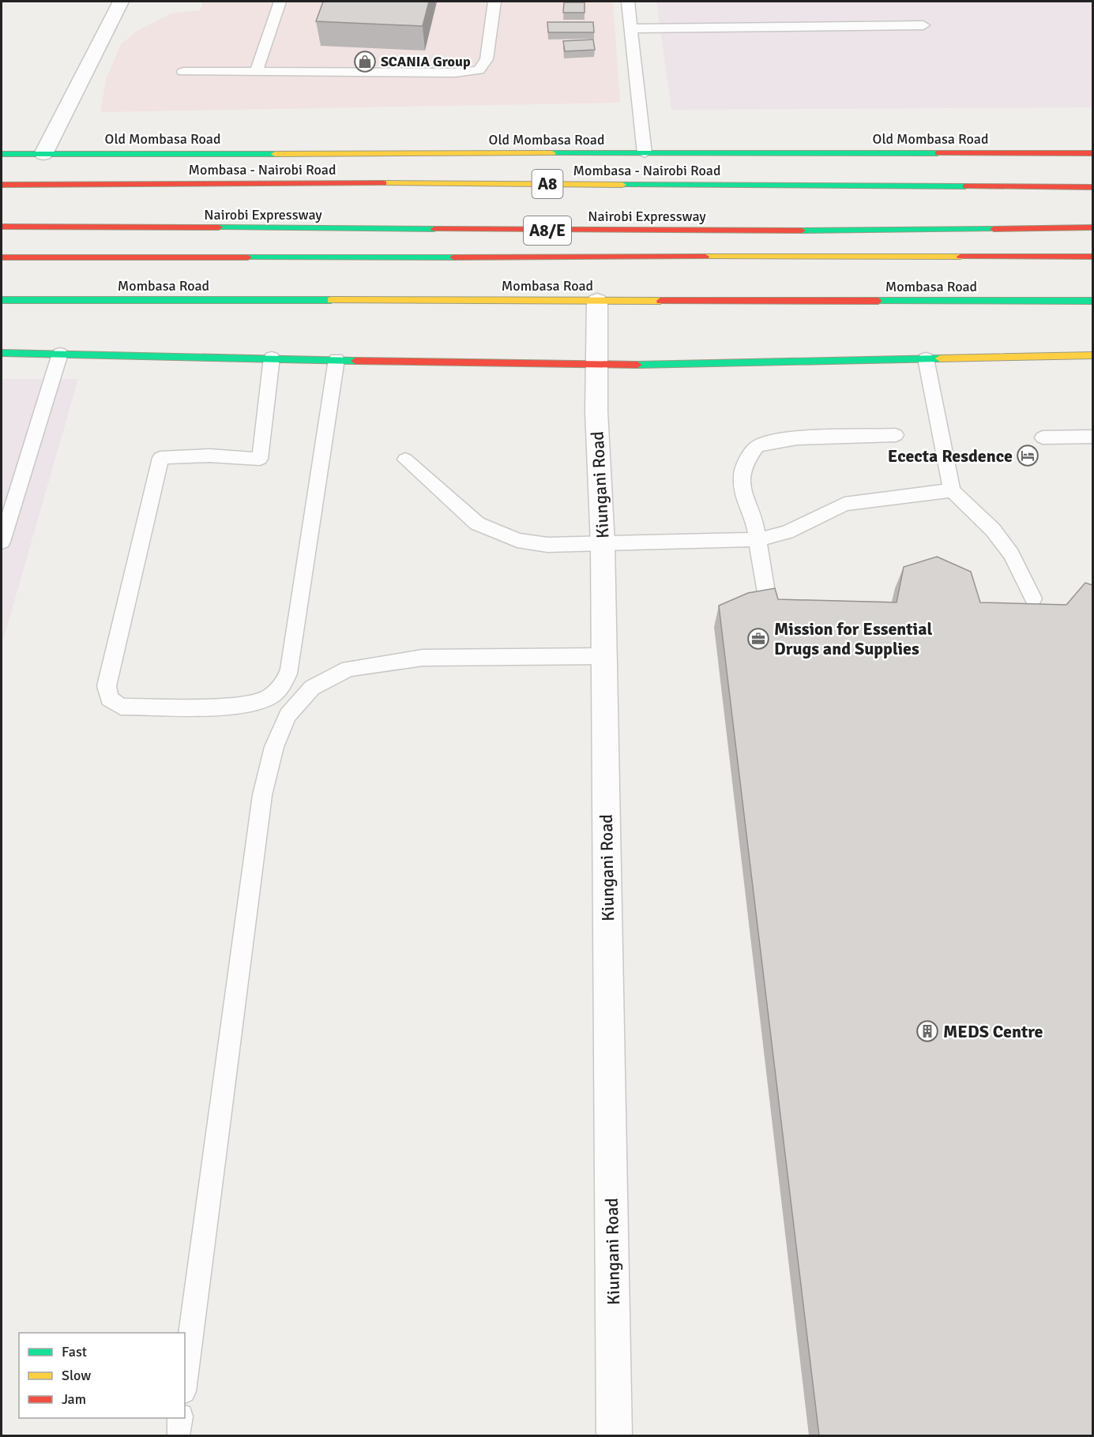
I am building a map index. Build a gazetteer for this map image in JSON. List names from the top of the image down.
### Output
{
  "streets": {
    "main road": [
      "Old Mombasa Road",
      "Mombasa - Nairobi Road",
      "A8",
      "Nairobi Expressway",
      "A8/E",
      "Mombasa Road"
    ],
    "street": ["Kiungani Road"]
  },
  "crossings": [
    ["Mombasa Road", "Kiungani Road"]
  ],
  "places": {
    "shop": ["SCANIA Group"],
    "hotel": ["Ececta Resdence"],
    "office": ["Mission for Essential Drugs and Supplies"],
    "building": ["MEDS Centre"]
  },
  "legend": ["Fast", "Slow", "Jam"]
}
